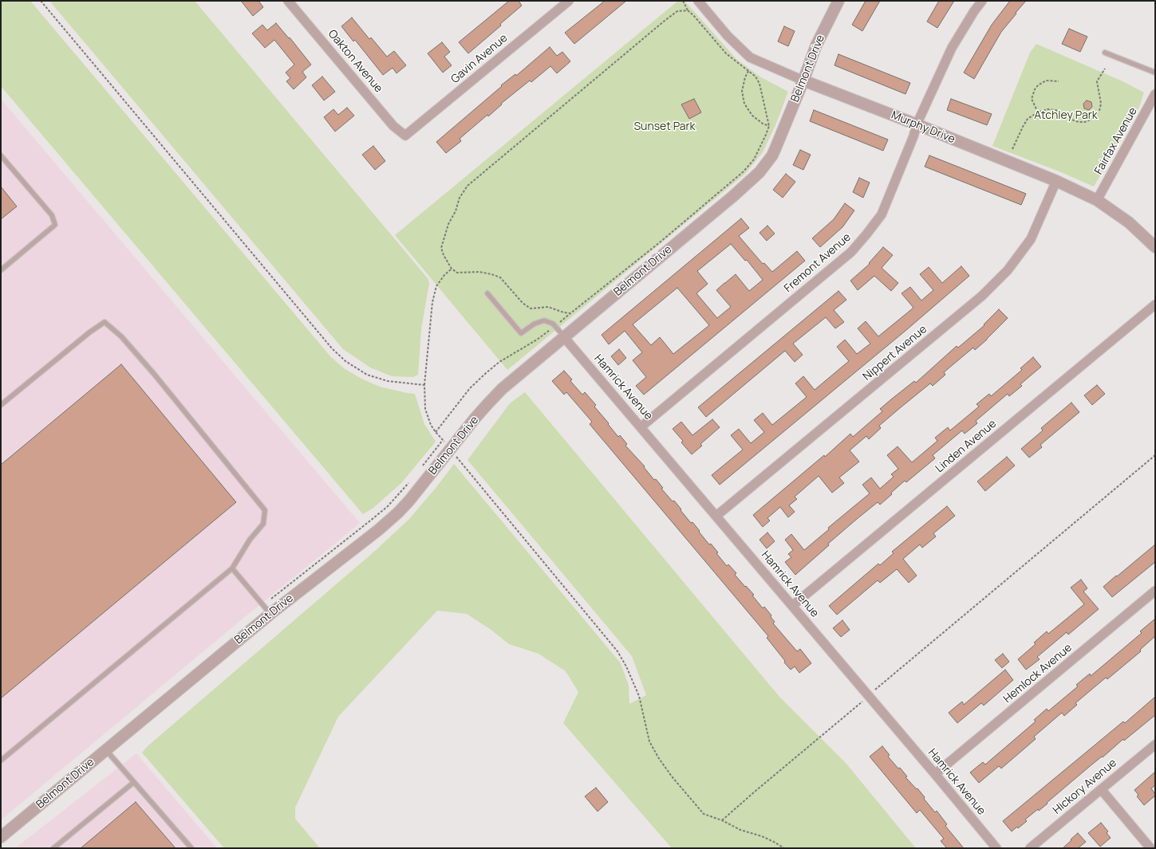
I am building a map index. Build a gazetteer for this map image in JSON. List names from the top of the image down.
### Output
{
  "streets": {
    "street": [
      "Gavin Avenue",
      "Oakton Avenue",
      "Belmont Drive",
      "Murphy Drive",
      "Fairfax Avenue",
      "Fremont Avenue",
      "Nippert Avenue",
      "Hamrick Avenue",
      "Linden Avenue",
      "Hemlock Avenue",
      "Hickory Avenue"
    ]
  },
  "crossings": [
    ["Gavin Avenue", "Oakton Avenue"],
    ["Belmont Drive", "Murphy Drive"],
    ["Belmont Drive", "Hamrick Avenue"],
    ["Murphy Drive", "Fairfax Avenue"],
    ["Murphy Drive", "Fremont Avenue"],
    ["Murphy Drive", "Nippert Avenue"],
    ["Fremont Avenue", "Hamrick Avenue"],
    ["Nippert Avenue", "Hamrick Avenue"],
    ["Hamrick Avenue", "Linden Avenue"],
    ["Hamrick Avenue", "Hemlock Avenue"]
  ],
  "parks": ["Atchley Park", "Sunset Park"]
}
